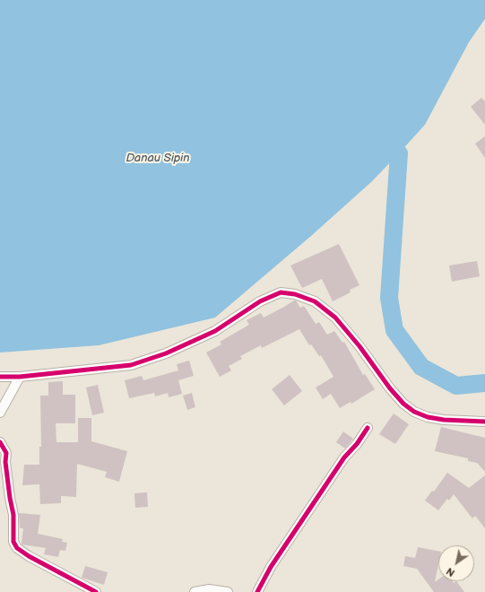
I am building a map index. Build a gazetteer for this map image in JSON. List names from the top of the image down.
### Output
{
  "water": ["Danau Sipin"],
  "north": "bottom left"
}
